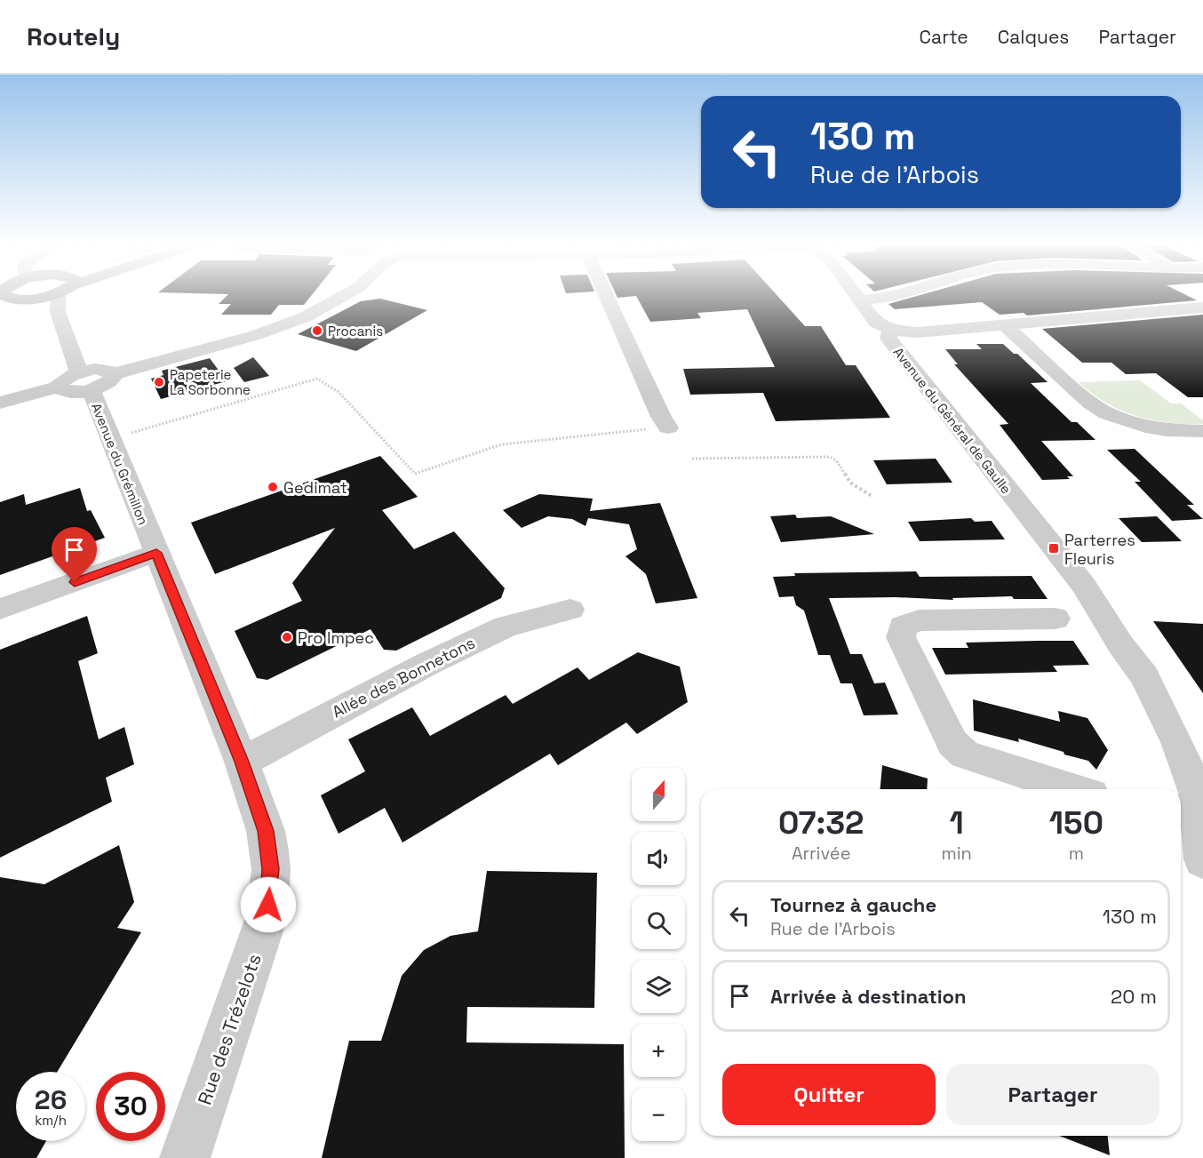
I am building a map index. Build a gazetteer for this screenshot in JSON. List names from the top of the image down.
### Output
{
  "streets": {
    "street": [
      "Avenue du Général de Gaulle",
      "Avenue du Grémillon",
      "Allée des Bonnetons",
      "Rue des Trézelots"
    ]
  },
  "crossings": [
    ["Avenue du Grémillon", "Rue des Trézelots"],
    ["Allée des Bonnetons", "Rue des Trézelots"]
  ],
  "places": {
    "other": [
      "Procanis",
      "Papeterie La Sorbonne",
      "Gedimat",
      "Pro Impec"
    ],
    "transit": ["Parterres Fleuris"]
  },
  "north": "top",
  "page": {
    "header": "Routely",
    "nav": ["Carte", "Calques", "Partager"],
    "turn": ["130 m", "Rue de l'Arbois"],
    "map_buttons": ["+", "−"],
    "eta": [
      "07:32",
      "Arrivée",
      "1",
      "min",
      "150",
      "m"
    ],
    "list": [
      {
        "name": "Tournez à gauche",
        "note": "Rue de l'Arbois",
        "value": "130 m"
      },
      {
        "name": "Arrivée à destination",
        "value": "20 m"
      }
    ],
    "buttons": ["Quitter", "Partager"],
    "speed": "26 km/h",
    "limit": "30"
  }
}
